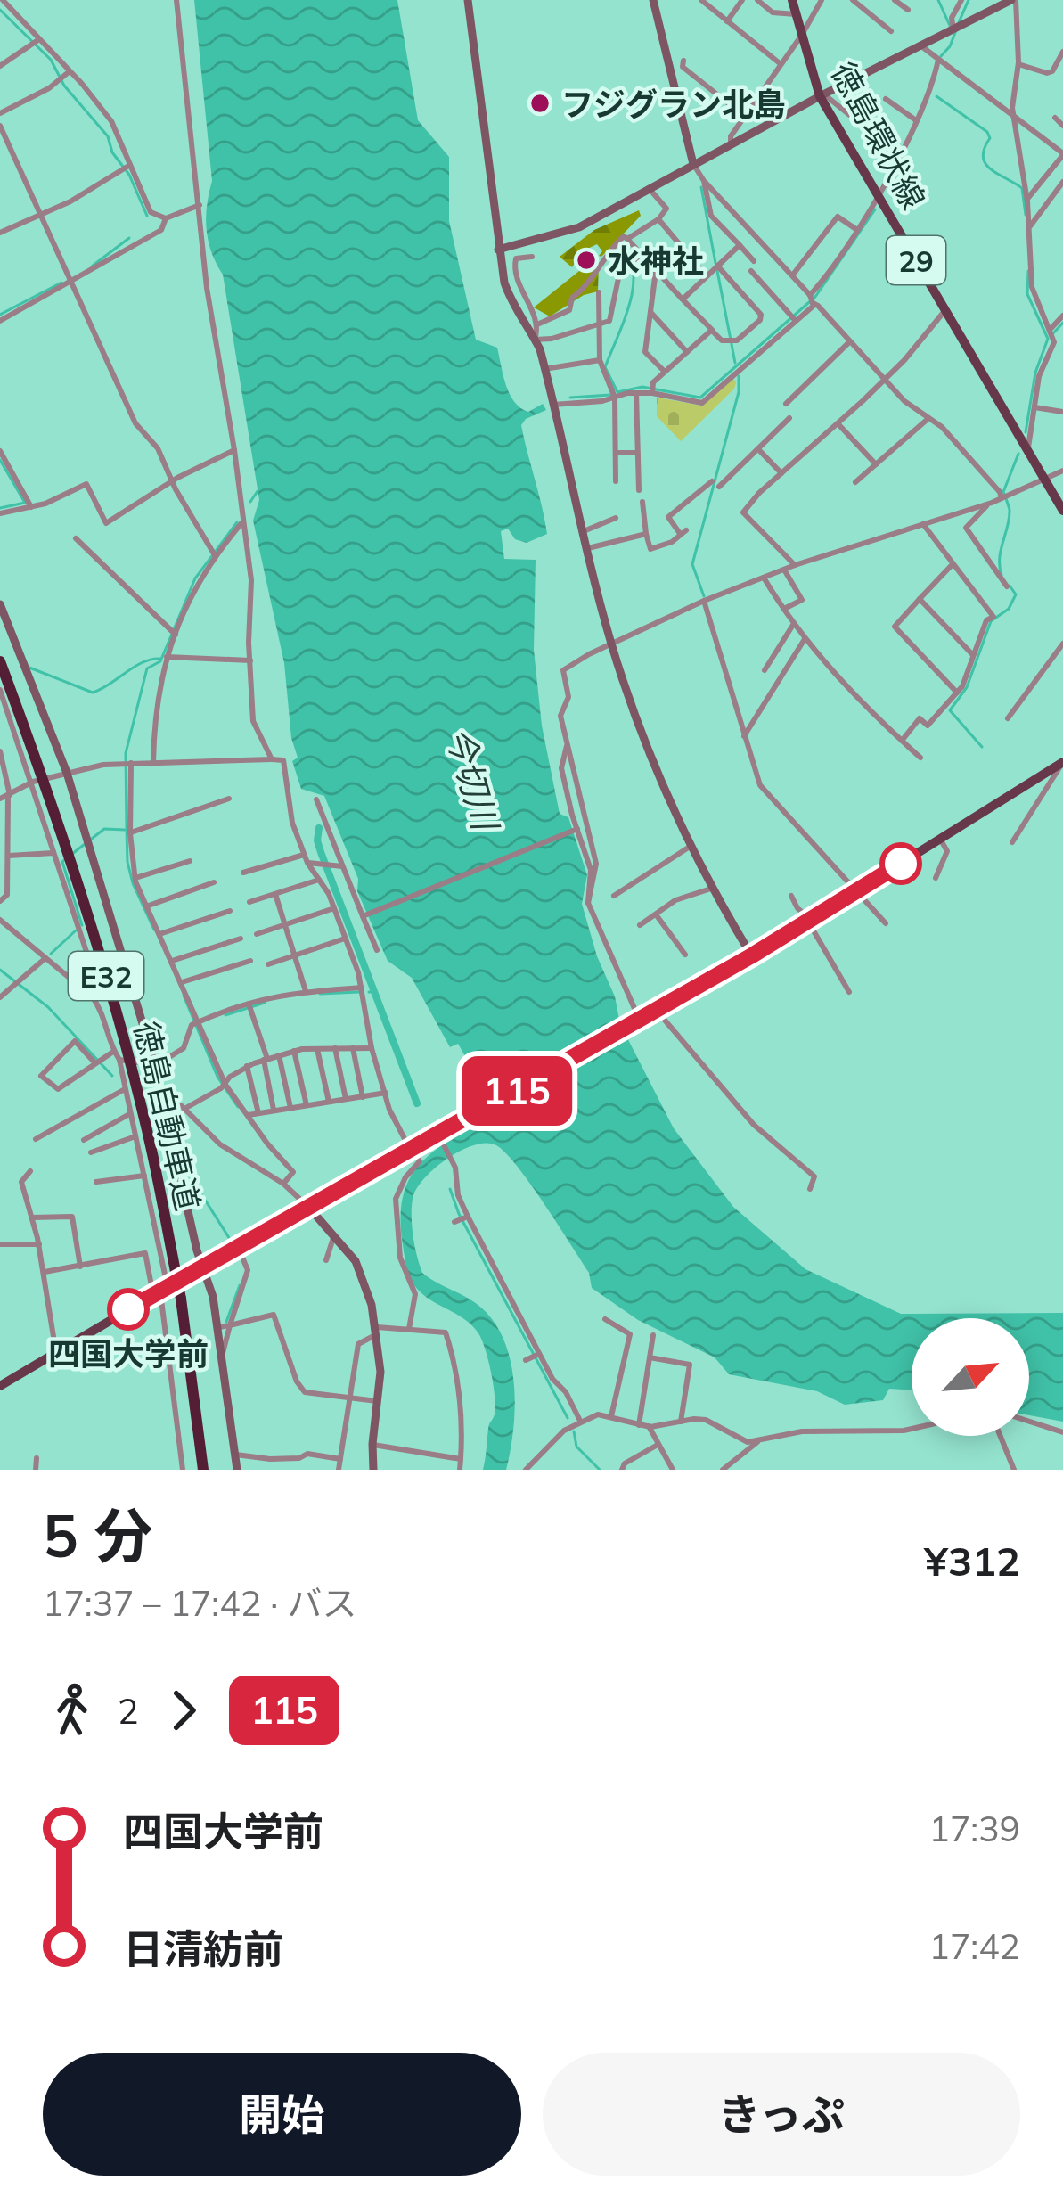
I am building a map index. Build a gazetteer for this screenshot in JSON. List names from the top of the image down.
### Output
{
  "streets": {
    "highway": ["E32", "徳島自動車道"],
    "main road": ["徳島環状線", "29"]
  },
  "water": ["今切川"],
  "places": ["フジグラン北島", "水神社", "四国大学前"],
  "lines": ["bus line 115"],
  "north": "top right",
  "page": {
    "on_map": "115",
    "heading": ["5 分", "17:37 – 17:42 · バス", "¥312"],
    "legs": ["2", "115"],
    "list": [
      {
        "name": "四国大学前",
        "value": "17:39"
      },
      {
        "name": "日清紡前",
        "value": "17:42"
      }
    ],
    "buttons": ["開始", "きっぷ"]
  }
}
